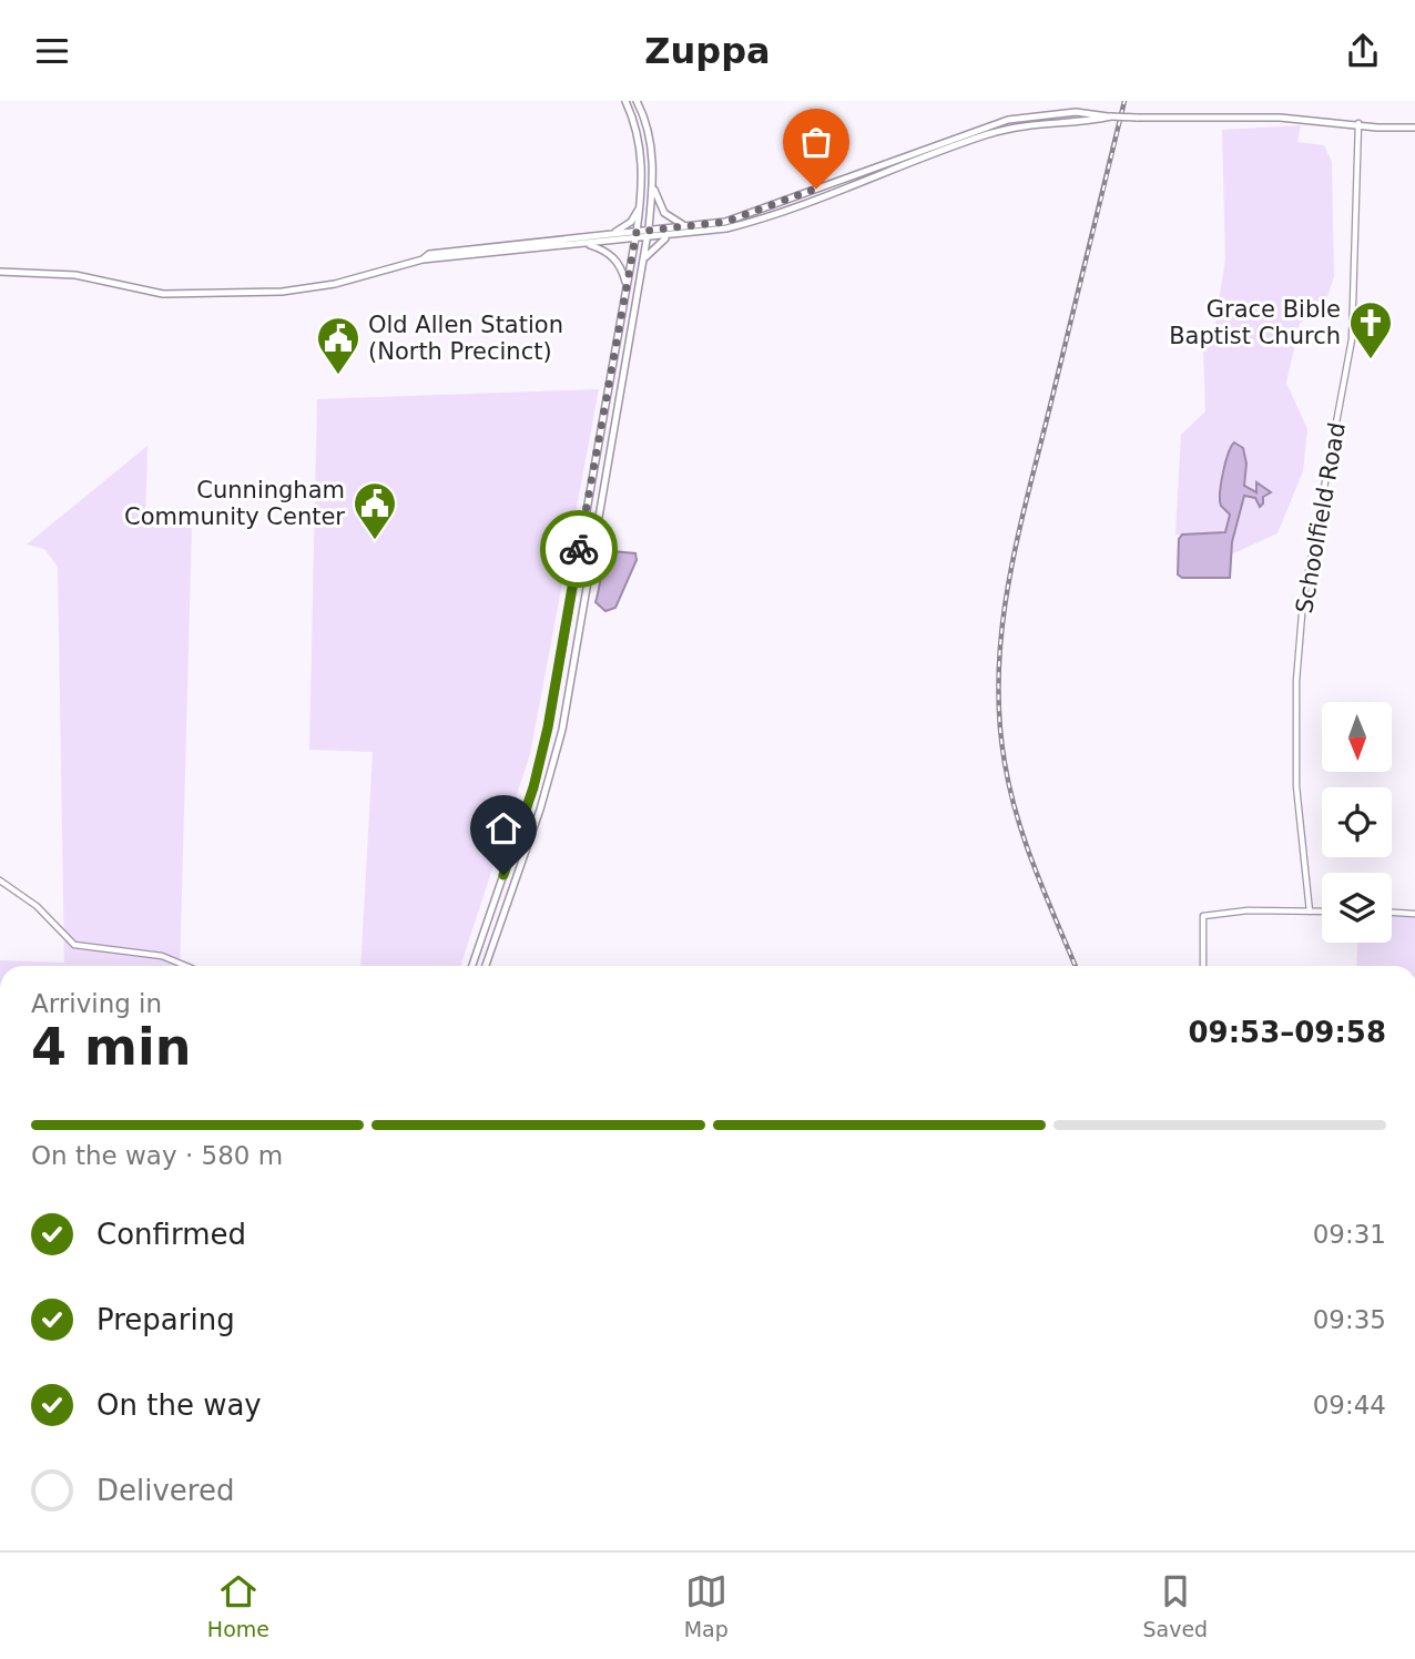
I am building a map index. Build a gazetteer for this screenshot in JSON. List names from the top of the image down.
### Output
{
  "streets": {
    "street": ["Schoolfield Road"]
  },
  "places": {
    "church": ["Grace Bible Baptist Church"],
    "public building": ["Old Allen Station (North Precinct)", "Cunningham Community Center"]
  },
  "north": "bottom",
  "page": {
    "header": "Zuppa",
    "heading": ["4 min", "Arriving in", "09:53–09:58"],
    "bar": "On the way · 580 m",
    "list": [
      ["Confirmed", "09:31"],
      ["Preparing", "09:35"],
      ["On the way", "09:44"],
      "Delivered"
    ],
    "tabs": ["Home", "Map", "Saved"]
  }
}
